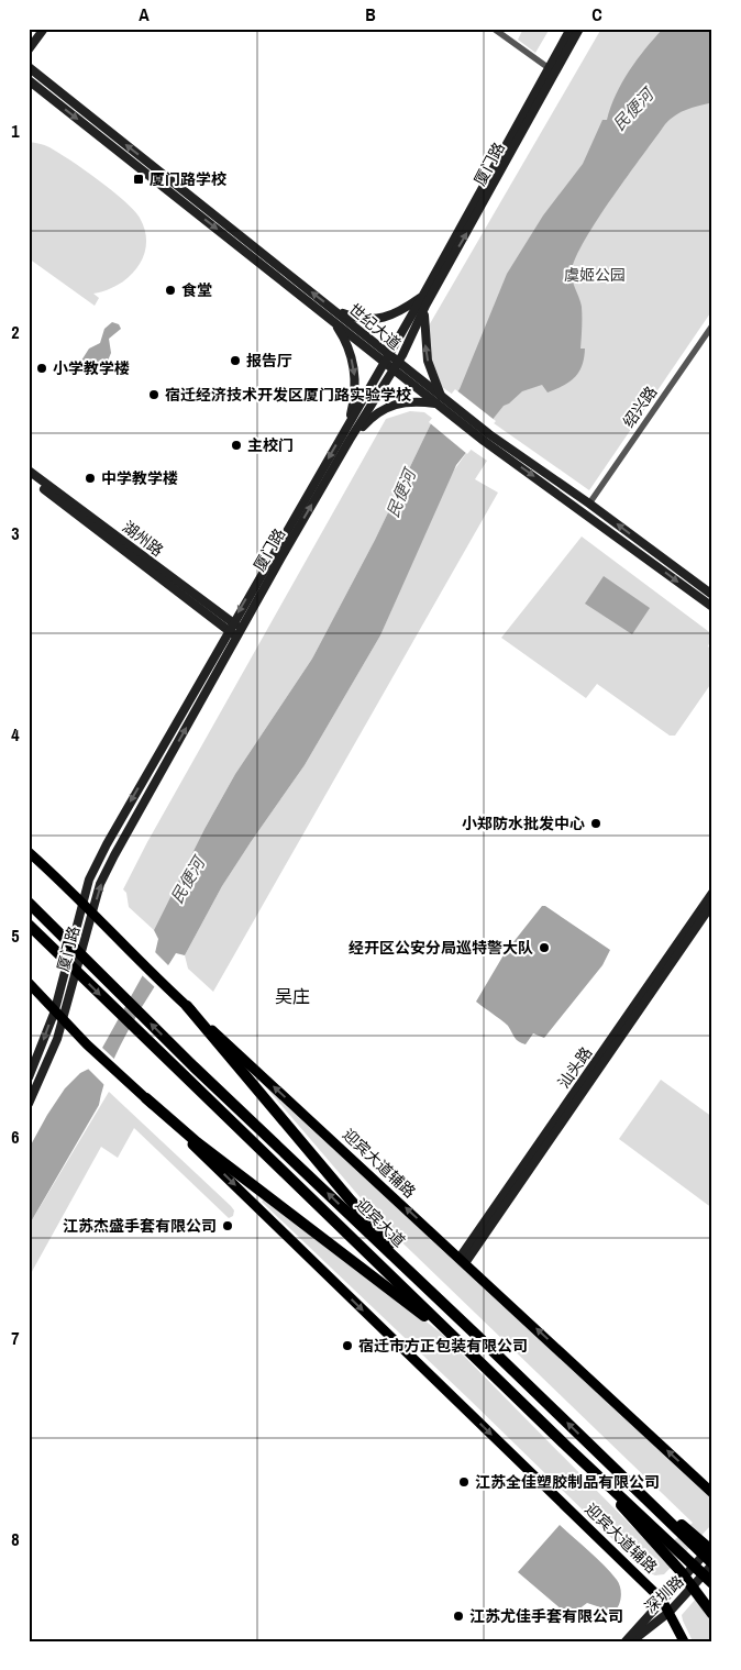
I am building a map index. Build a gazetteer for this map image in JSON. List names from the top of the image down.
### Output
{
  "streets": {
    "highway": ["迎宾大道"],
    "main road": ["迎宾大道辅路"],
    "street": [
      "厦门路",
      "世纪大道",
      "绍兴路",
      "湖州路",
      "汕头路",
      "深圳路"
    ]
  },
  "crossings": [
    ["厦门路", "世纪大道"],
    ["厦门路", "湖州路"],
    ["厦门路", "迎宾大道辅路"],
    ["世纪大道", "绍兴路"],
    ["汕头路", "迎宾大道辅路"],
    ["迎宾大道辅路", "深圳路"],
    ["迎宾大道", "深圳路"]
  ],
  "districts": ["吴庄"],
  "water": ["民便河"],
  "parks": ["虞姬公园"],
  "places": {
    "transit": ["厦门路学校"],
    "other": [
      "食堂",
      "报告厅",
      "小学教学楼",
      "宿迁经济技术开发区厦门路实验学校",
      "主校门",
      "中学教学楼",
      "小郑防水批发中心",
      "经开区公安分局巡特警大队",
      "江苏杰盛手套有限公司",
      "宿迁市方正包装有限公司",
      "江苏全佳塑胶制品有限公司",
      "江苏尤佳手套有限公司"
    ]
  },
  "grid": {
    "columns": ["A", "B", "C"],
    "rows": [
      "1",
      "2",
      "3",
      "4",
      "5",
      "6",
      "7",
      "8"
    ]
  }
}
